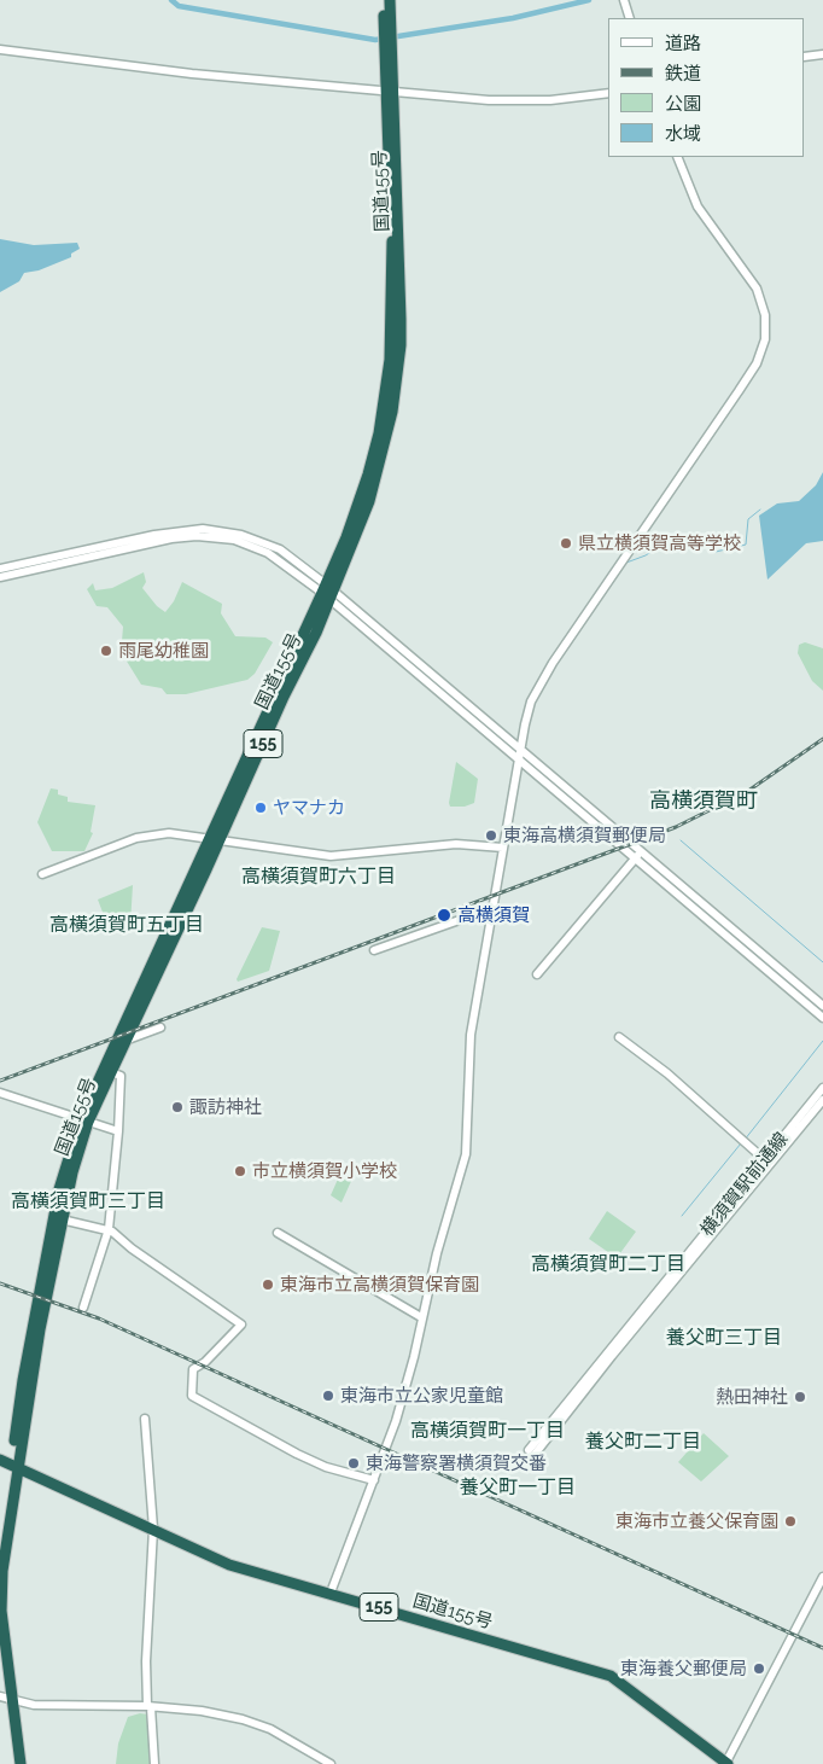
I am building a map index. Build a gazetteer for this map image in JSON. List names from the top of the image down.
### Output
{
  "streets": {
    "highway": ["国道155号", "155"],
    "street": ["横須賀駅前通線"]
  },
  "districts": [
    "高横須賀町",
    "高横須賀町六丁目",
    "高横須賀町五丁目",
    "高横須賀町三丁目",
    "高横須賀町二丁目",
    "養父町三丁目",
    "高横須賀町一丁目",
    "養父町二丁目",
    "養父町一丁目"
  ],
  "places": [
    "県立横須賀高等学校",
    "雨尾幼稚園",
    "ヤマナカ",
    "東海高横須賀郵便局",
    "高横須賀",
    "諏訪神社",
    "市立横須賀小学校",
    "東海市立高横須賀保育園",
    "東海市立公家児童館",
    "熱田神社",
    "東海警察署横須賀交番",
    "東海市立養父保育園",
    "東海養父郵便局"
  ],
  "legend": [
    "道路",
    "鉄道",
    "公園",
    "水域"
  ]
}
